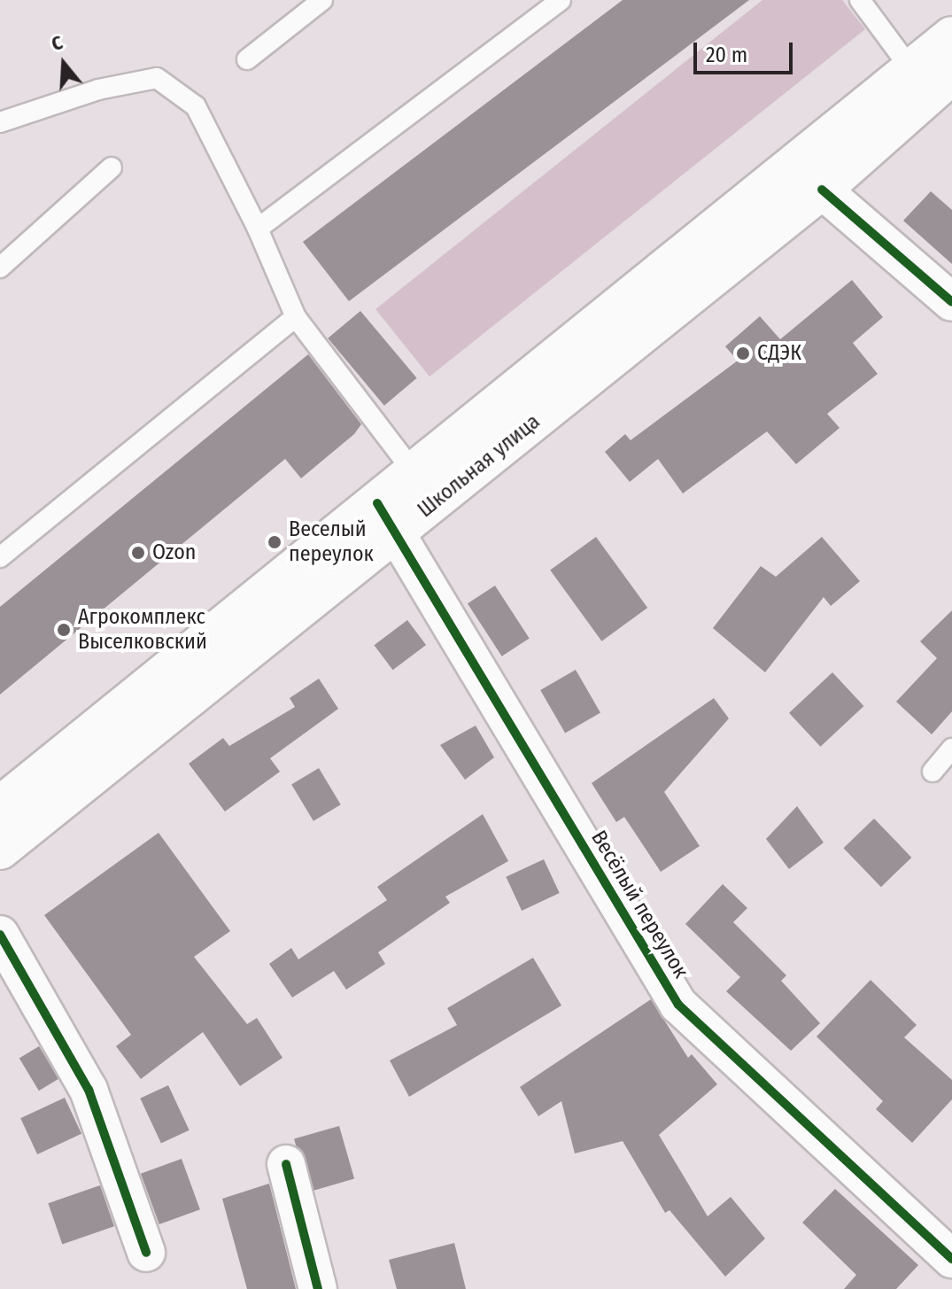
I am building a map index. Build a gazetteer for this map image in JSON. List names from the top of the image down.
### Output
{
  "streets": {
    "main road": ["Школьная улица"],
    "street": ["Весёлый переулок"]
  },
  "crossings": [
    ["Школьная улица", "Весёлый переулок"]
  ],
  "places": [
    "СДЭК",
    "Веселый переулок",
    "Ozon",
    "Агрокомплекс Выселковский"
  ],
  "scale_bar": "20 m",
  "north": "top"
}
